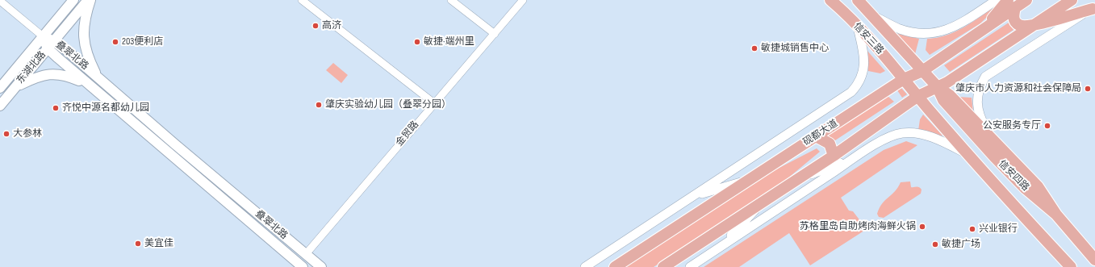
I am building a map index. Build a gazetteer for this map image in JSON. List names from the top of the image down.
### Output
{
  "streets": {
    "main road": [
      "信安三路",
      "叠翠北路",
      "东湖北路",
      "砚都大道",
      "信安四路"
    ],
    "street": ["金贸路"]
  },
  "crossings": [
    ["信安三路", "砚都大道"],
    ["信安三路", "信安四路"],
    ["叠翠北路", "东湖北路"],
    ["叠翠北路", "金贸路"]
  ],
  "places": [
    "高济",
    "203便利店",
    "敏捷·端州里",
    "敏捷城销售中心",
    "肇庆市人力资源和社会保障局",
    "肇庆实验幼儿园（叠翠分园）",
    "齐悦中源名都幼儿园",
    "公安服务专厅",
    "大参林",
    "苏格里岛自助烤肉海鲜火锅",
    "兴业银行",
    "美宜佳",
    "敏捷广场"
  ]
}
